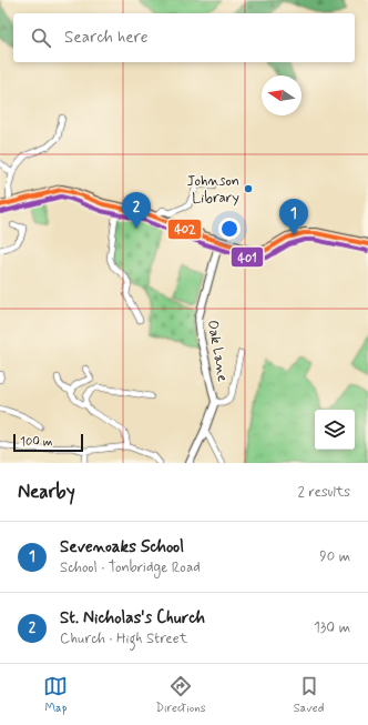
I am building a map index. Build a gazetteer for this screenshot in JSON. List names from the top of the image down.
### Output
{
  "streets": {
    "street": ["Oak Lane"]
  },
  "places": ["Johnson Library"],
  "lines": ["transit line 402", "transit line 401"],
  "scale_bar": "100 m",
  "north": "left",
  "page": {
    "search": "Search here",
    "pins": ["2", "1"],
    "scale": "100 m",
    "heading": ["Nearby", "2 results"],
    "list": [
      {
        "mark": "1",
        "name": "Sevenoaks School",
        "note": "School · Tonbridge Road",
        "value": "90 m"
      },
      {
        "mark": "2",
        "name": "St. Nicholas's Church",
        "note": "Church · High Street",
        "value": "130 m"
      }
    ],
    "nav": ["Map", "Directions", "Saved"]
  }
}
